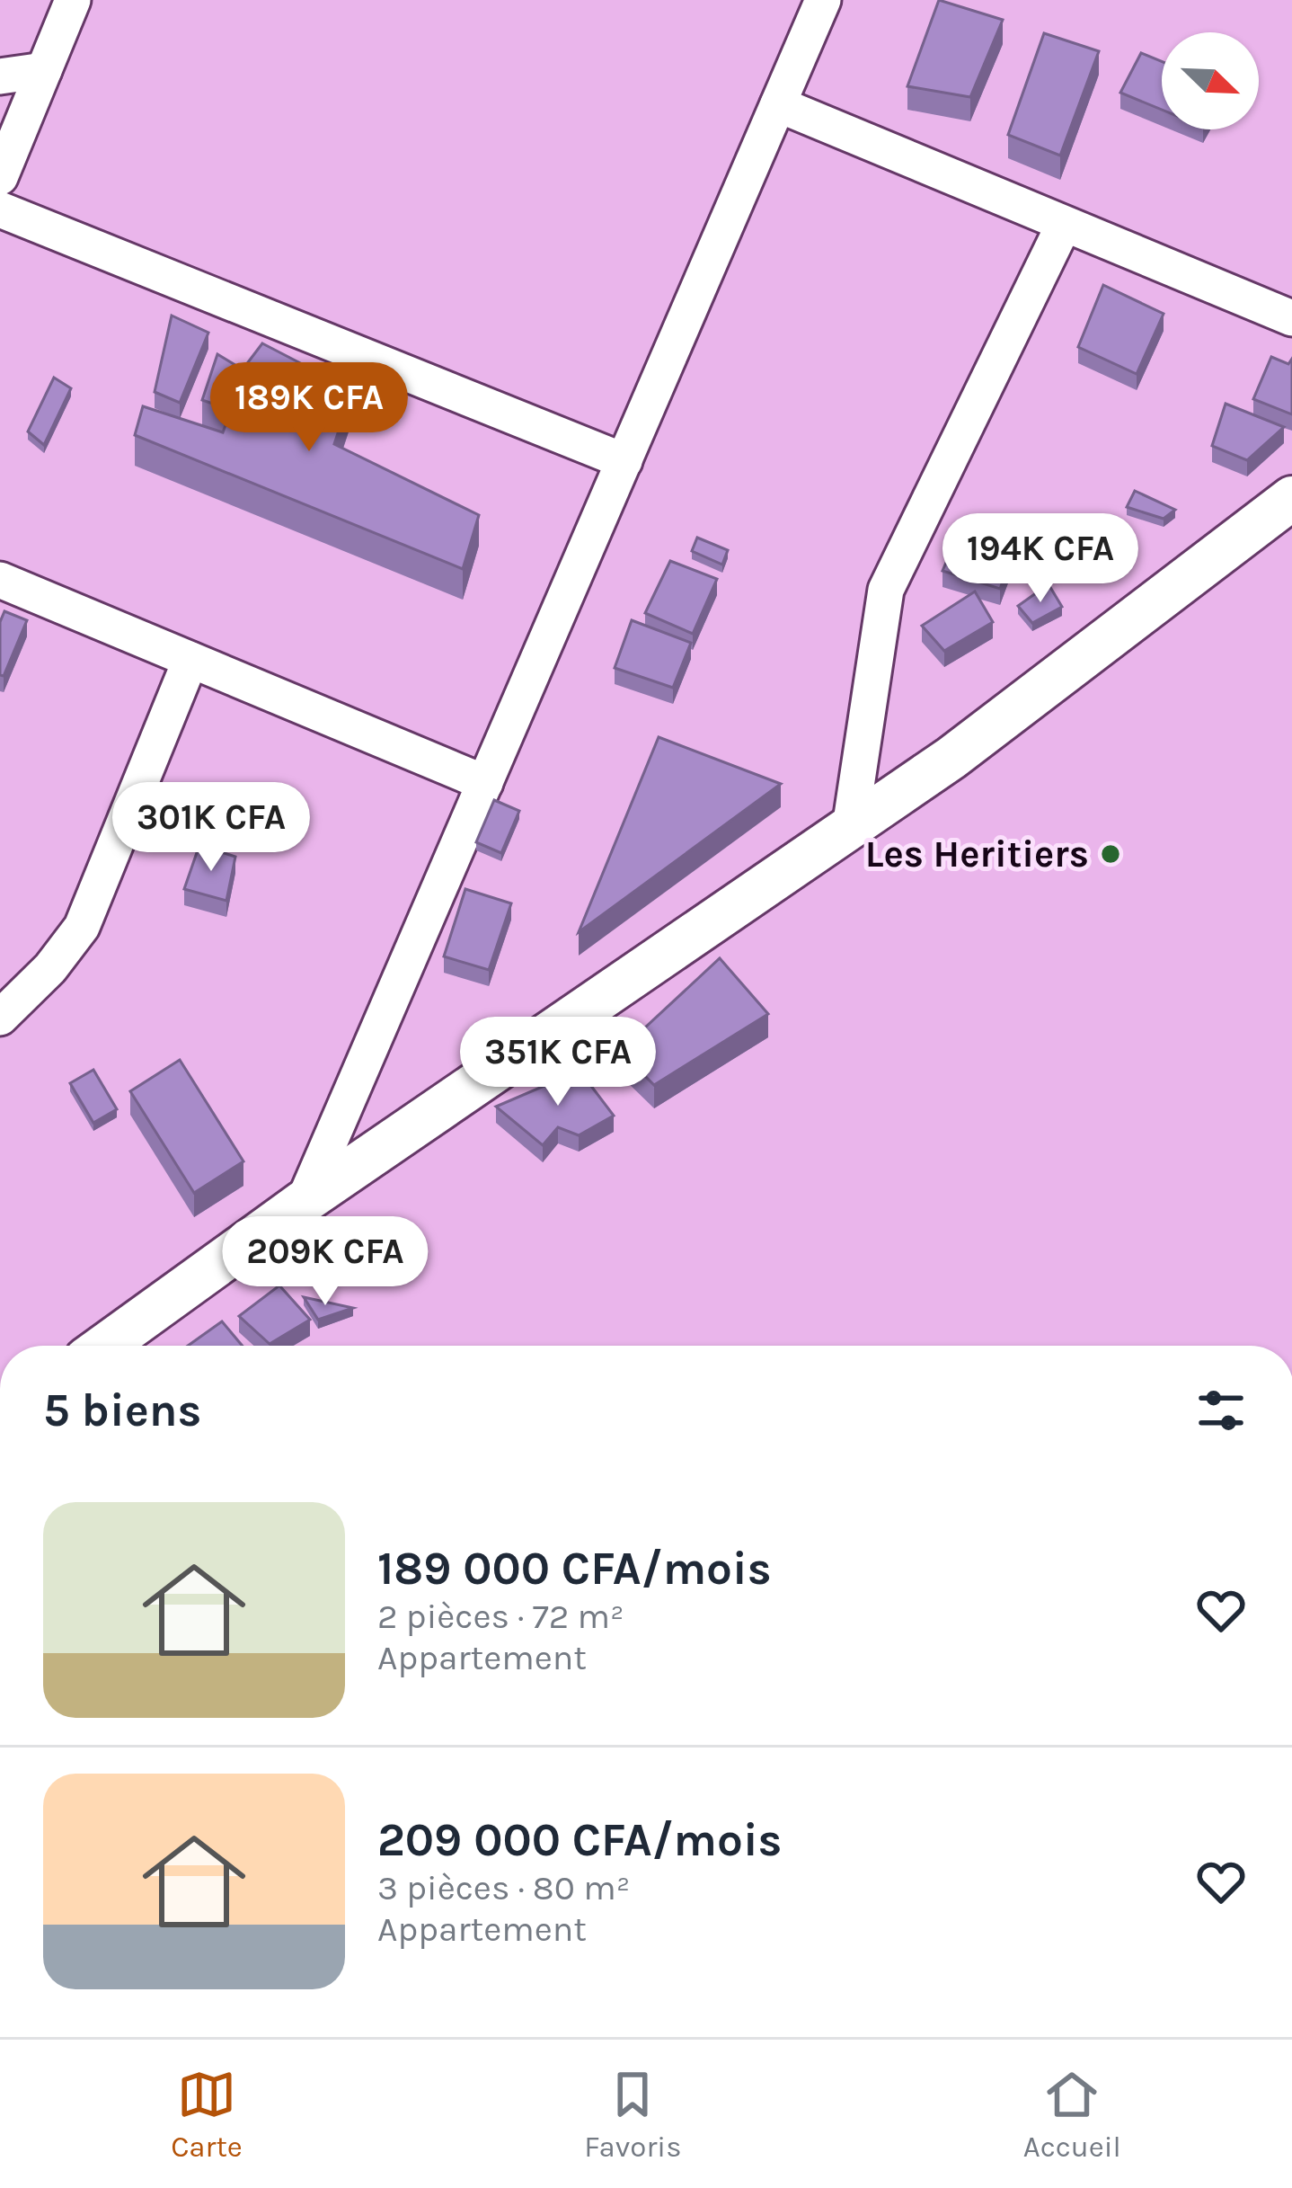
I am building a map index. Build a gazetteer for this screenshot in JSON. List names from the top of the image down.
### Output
{
  "places": ["Les Heritiers"],
  "north": "bottom right",
  "page": {
    "price": [
      "189K CFA",
      "194K CFA",
      "301K CFA",
      "351K CFA",
      "209K CFA"
    ],
    "heading": "5 biens",
    "list": [
      {
        "name": "189 000 CFA/mois",
        "note": "2 pièces · 72 m² · Appartement"
      },
      {
        "name": "209 000 CFA/mois",
        "note": "3 pièces · 80 m² · Appartement"
      }
    ],
    "tabs": ["Carte", "Favoris", "Accueil"]
  }
}
